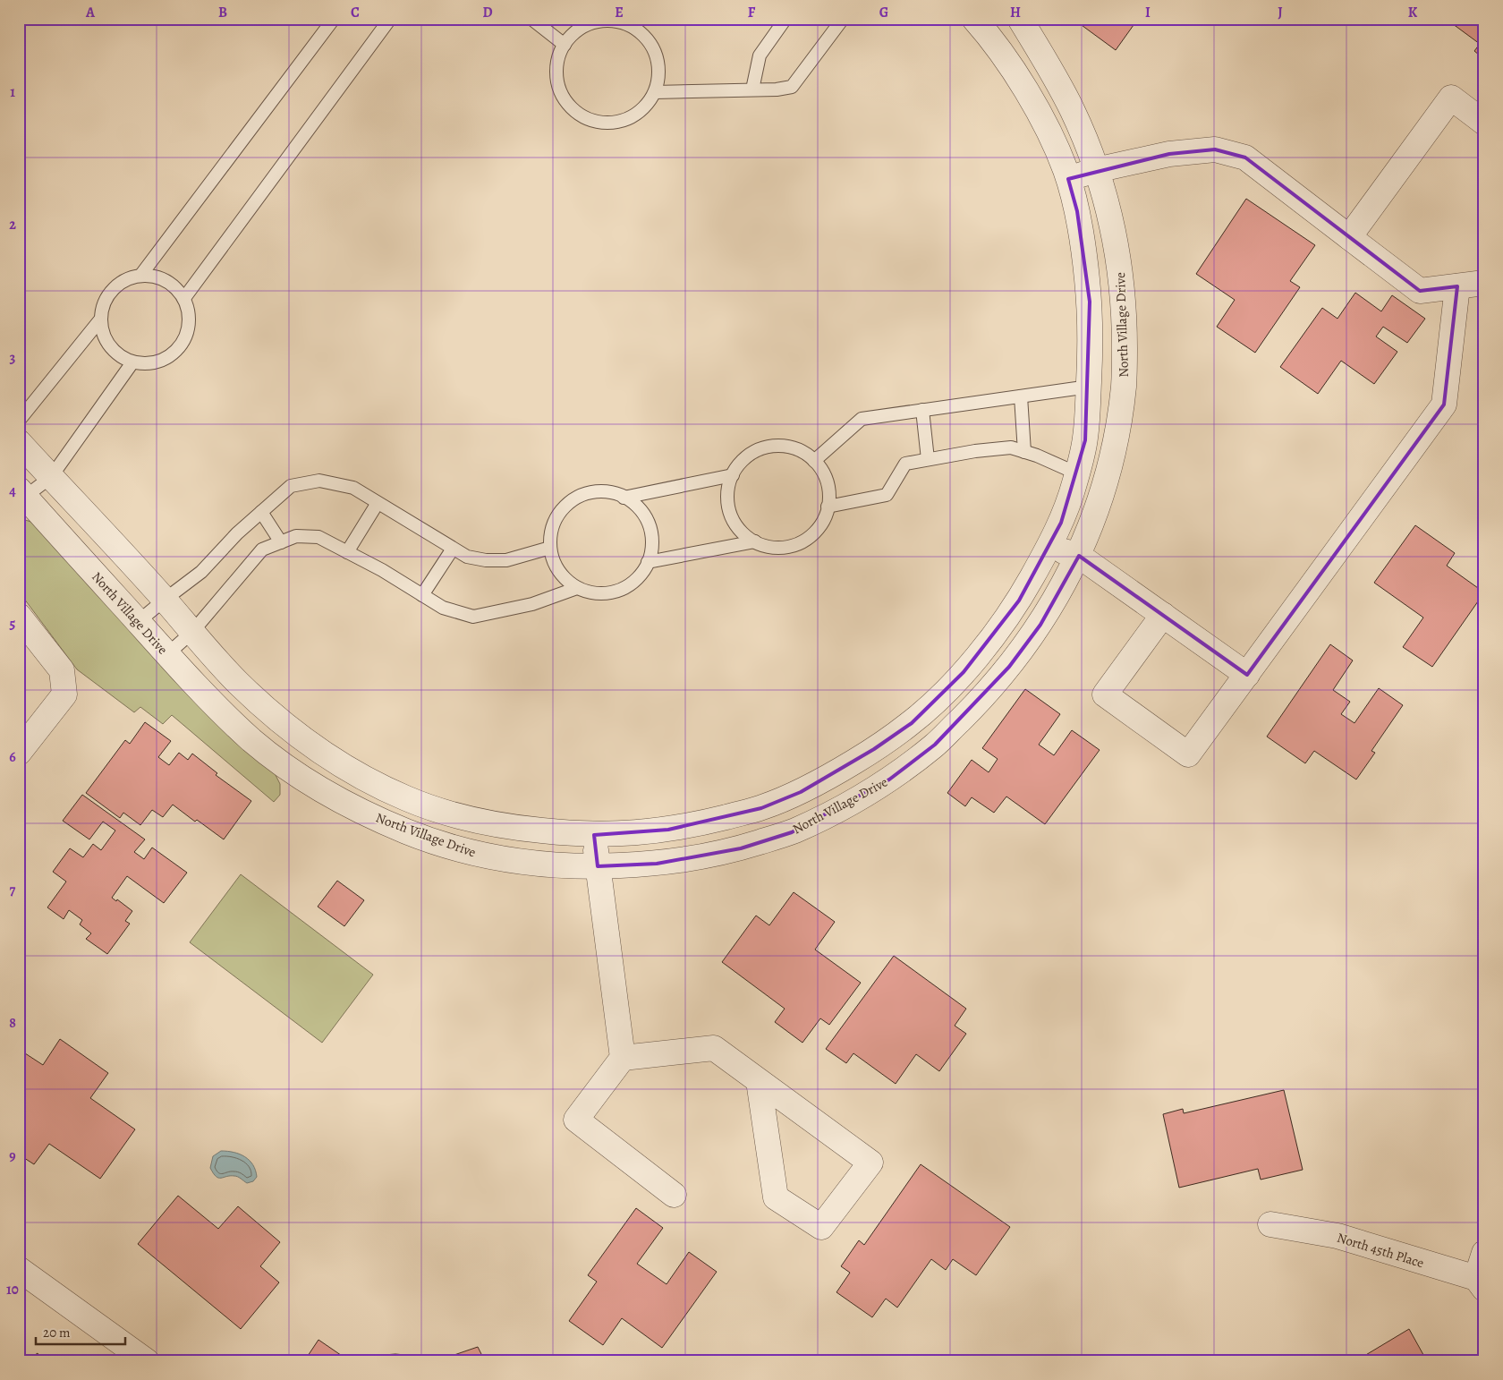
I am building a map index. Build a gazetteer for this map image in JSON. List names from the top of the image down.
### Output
{
  "streets": {
    "street": ["North Village Drive", "North 45th Place"]
  },
  "scale_bar": "20 m",
  "grid": {
    "columns": [
      "A",
      "B",
      "C",
      "D",
      "E",
      "F",
      "G",
      "H",
      "I",
      "J",
      "K"
    ],
    "rows": [
      "1",
      "2",
      "3",
      "4",
      "5",
      "6",
      "7",
      "8",
      "9",
      "10"
    ]
  }
}
